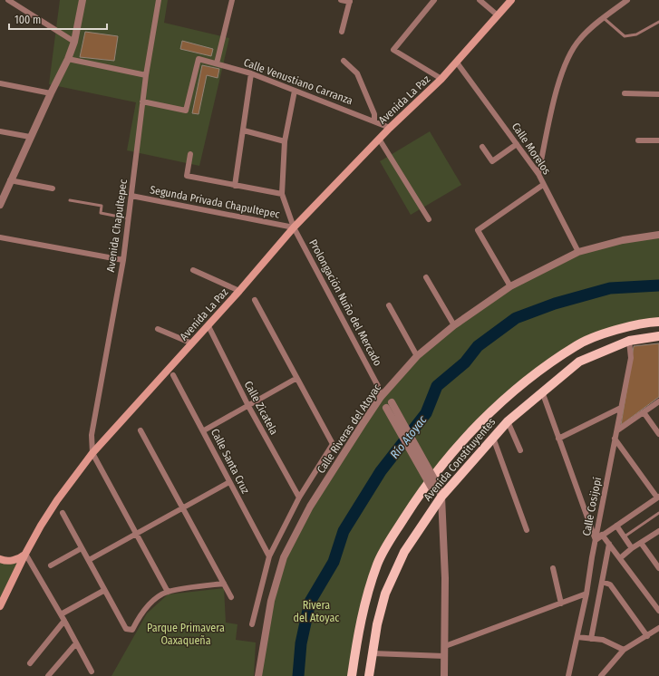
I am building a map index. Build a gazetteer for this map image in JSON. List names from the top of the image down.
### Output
{
  "streets": {
    "main road": ["Avenida La Paz", "Avenida Constituyentes"],
    "street": [
      "Calle Venustiano Carranza",
      "Calle Morelos",
      "Segunda Privada Chapultepec",
      "Avenida Chapultepec",
      "Prolongación Nuño del Mercado",
      "Calle Zicatela",
      "Calle Riveras del Atoyac",
      "Calle Santa Cruz",
      "Calle Cosijopí"
    ]
  },
  "crossings": [
    ["Calle Venustiano Carranza", "Avenida La Paz"],
    ["Calle Venustiano Carranza", "Avenida Chapultepec"],
    ["Avenida La Paz", "Calle Morelos"],
    ["Avenida La Paz", "Segunda Privada Chapultepec"],
    ["Avenida La Paz", "Avenida Chapultepec"],
    ["Avenida La Paz", "Prolongación Nuño del Mercado"],
    ["Avenida La Paz", "Calle Zicatela"],
    ["Calle Morelos", "Calle Riveras del Atoyac"],
    ["Segunda Privada Chapultepec", "Avenida Chapultepec"],
    ["Segunda Privada Chapultepec", "Prolongación Nuño del Mercado"],
    ["Prolongación Nuño del Mercado", "Calle Riveras del Atoyac"],
    ["Avenida Constituyentes", "Calle Cosijopí"]
  ],
  "water": ["Río Atoyac"],
  "parks": ["Rivera del Atoyac", "Parque Primavera Oaxaqueña"],
  "scale_bar": "100 m"
}
